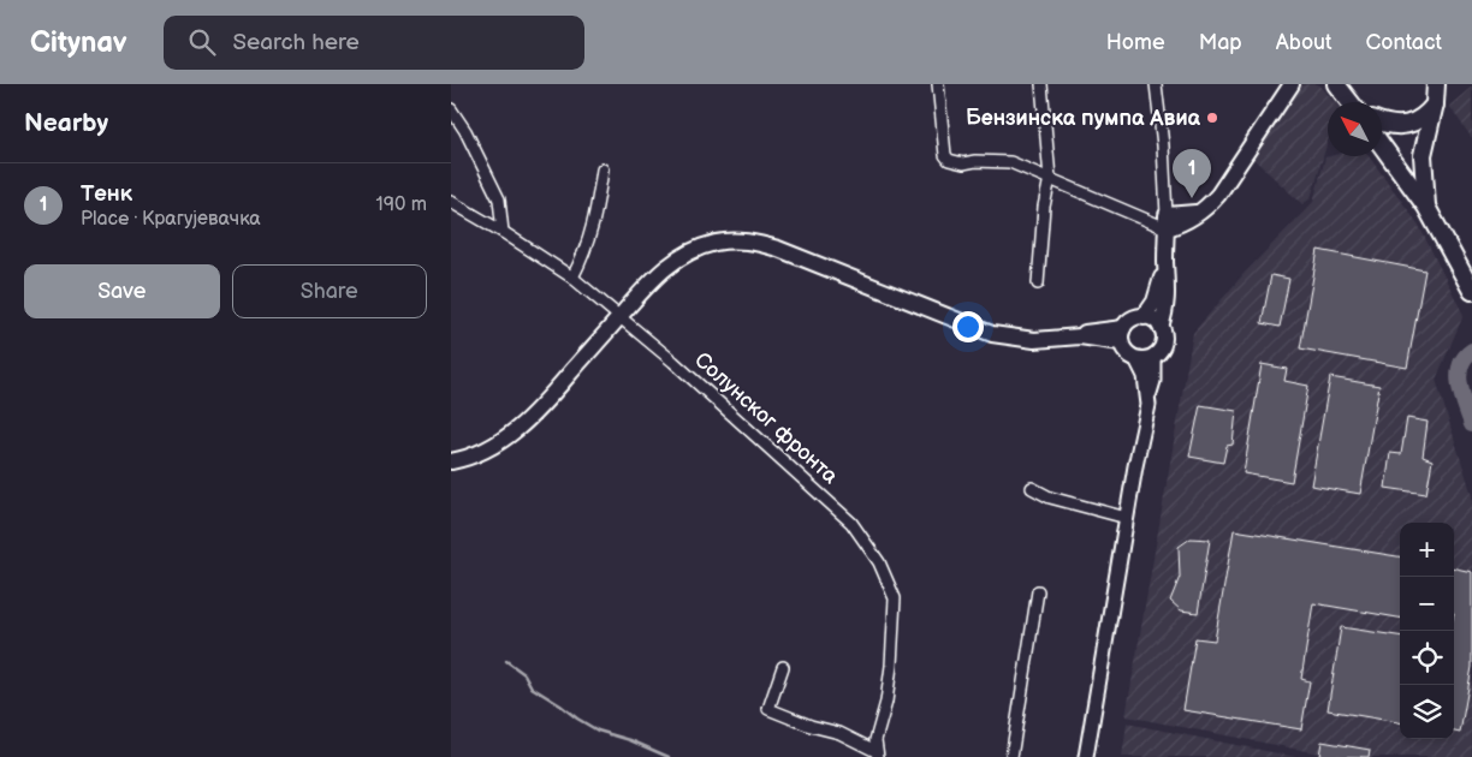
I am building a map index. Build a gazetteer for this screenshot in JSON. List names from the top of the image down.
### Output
{
  "streets": {
    "street": ["Солунског фронта"]
  },
  "places": ["Бензинска пумпа Авиа"],
  "north": "top left",
  "page": {
    "header": "Citynav",
    "search": "Search here",
    "nav": [
      "Home",
      "Map",
      "About",
      "Contact"
    ],
    "heading": "Nearby",
    "pins": "1",
    "list": [
      {
        "mark": "1",
        "name": "Тенк",
        "note": "Place · Крагујевачка",
        "value": "190 m"
      }
    ],
    "buttons": ["Save", "Share"],
    "map_buttons": ["+", "−"]
  }
}
